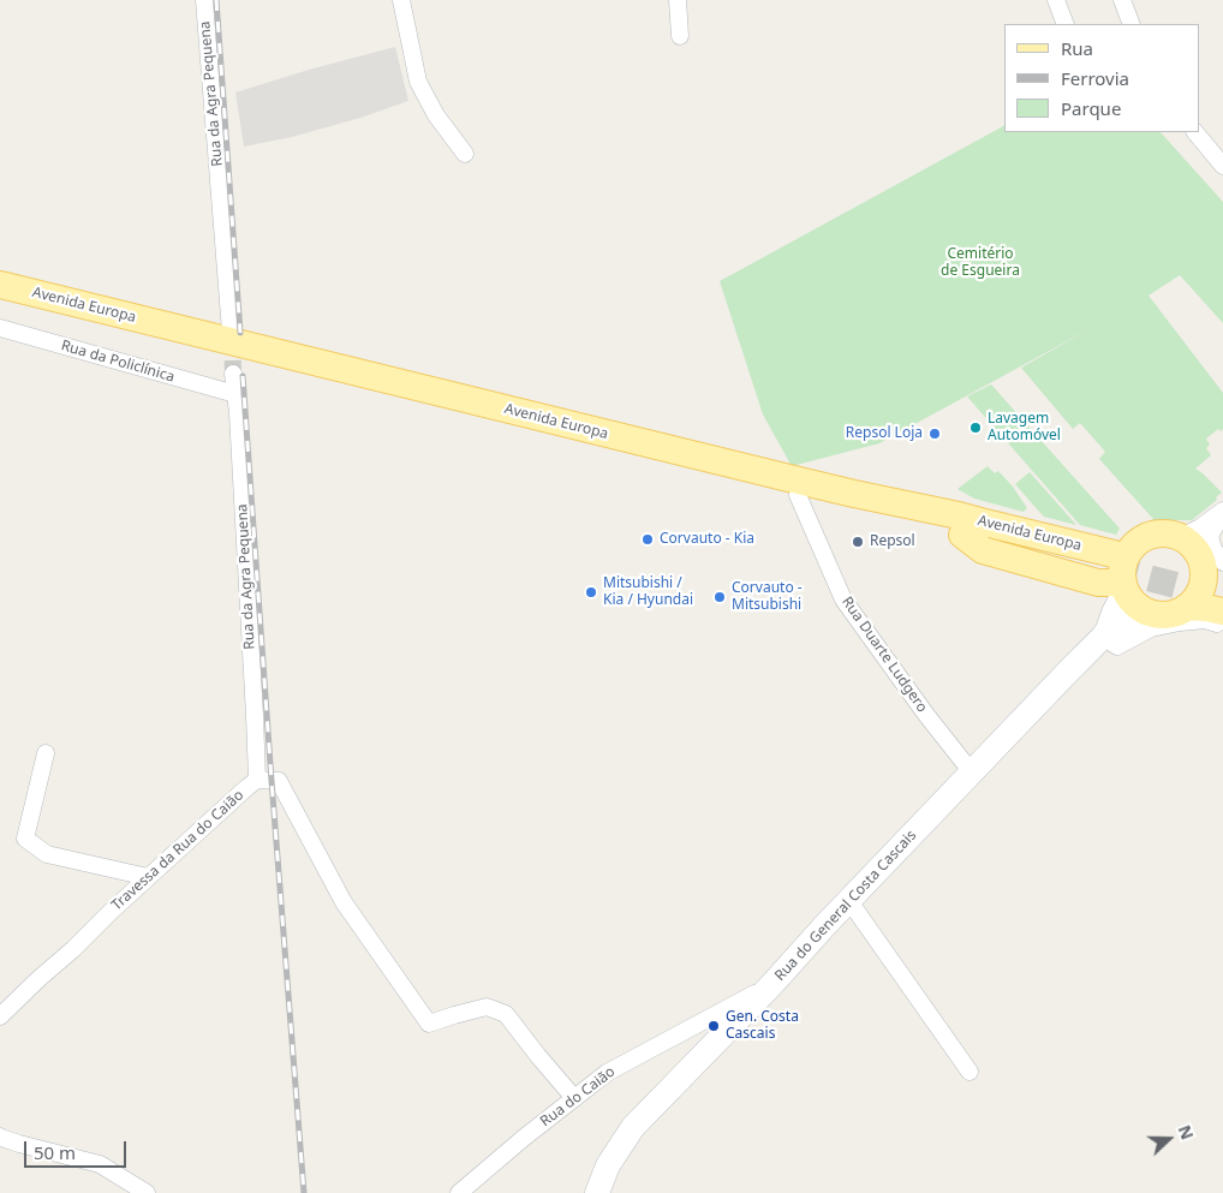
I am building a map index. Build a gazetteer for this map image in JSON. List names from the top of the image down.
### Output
{
  "streets": {
    "main road": ["Avenida Europa", "Rua do General Costa Cascais"],
    "street": [
      "Rua da Agra Pequena",
      "Rua da Policlínica",
      "Rua Duarte Ludgero",
      "Travessa da Rua do Caião",
      "Rua do Caião"
    ]
  },
  "crossings": [
    ["Rua da Agra Pequena", "Rua da Policlínica"],
    ["Rua da Agra Pequena", "Travessa da Rua do Caião"],
    ["Avenida Europa", "Rua Duarte Ludgero"],
    ["Avenida Europa", "Rua do General Costa Cascais"],
    ["Rua Duarte Ludgero", "Rua do General Costa Cascais"],
    ["Travessa da Rua do Caião", "Rua do Caião"],
    ["Rua do General Costa Cascais", "Rua do Caião"]
  ],
  "parks": ["Cemitério de Esgueira"],
  "places": [
    "Lavagem Automóvel",
    "Repsol Loja",
    "Corvauto - Kia",
    "Repsol",
    "Mitsubishi / Kia / Hyundai",
    "Corvauto - Mitsubishi",
    "Gen. Costa Cascais"
  ],
  "legend": ["Rua", "Ferrovia", "Parque"],
  "scale_bar": "50 m",
  "north": "right"
}
